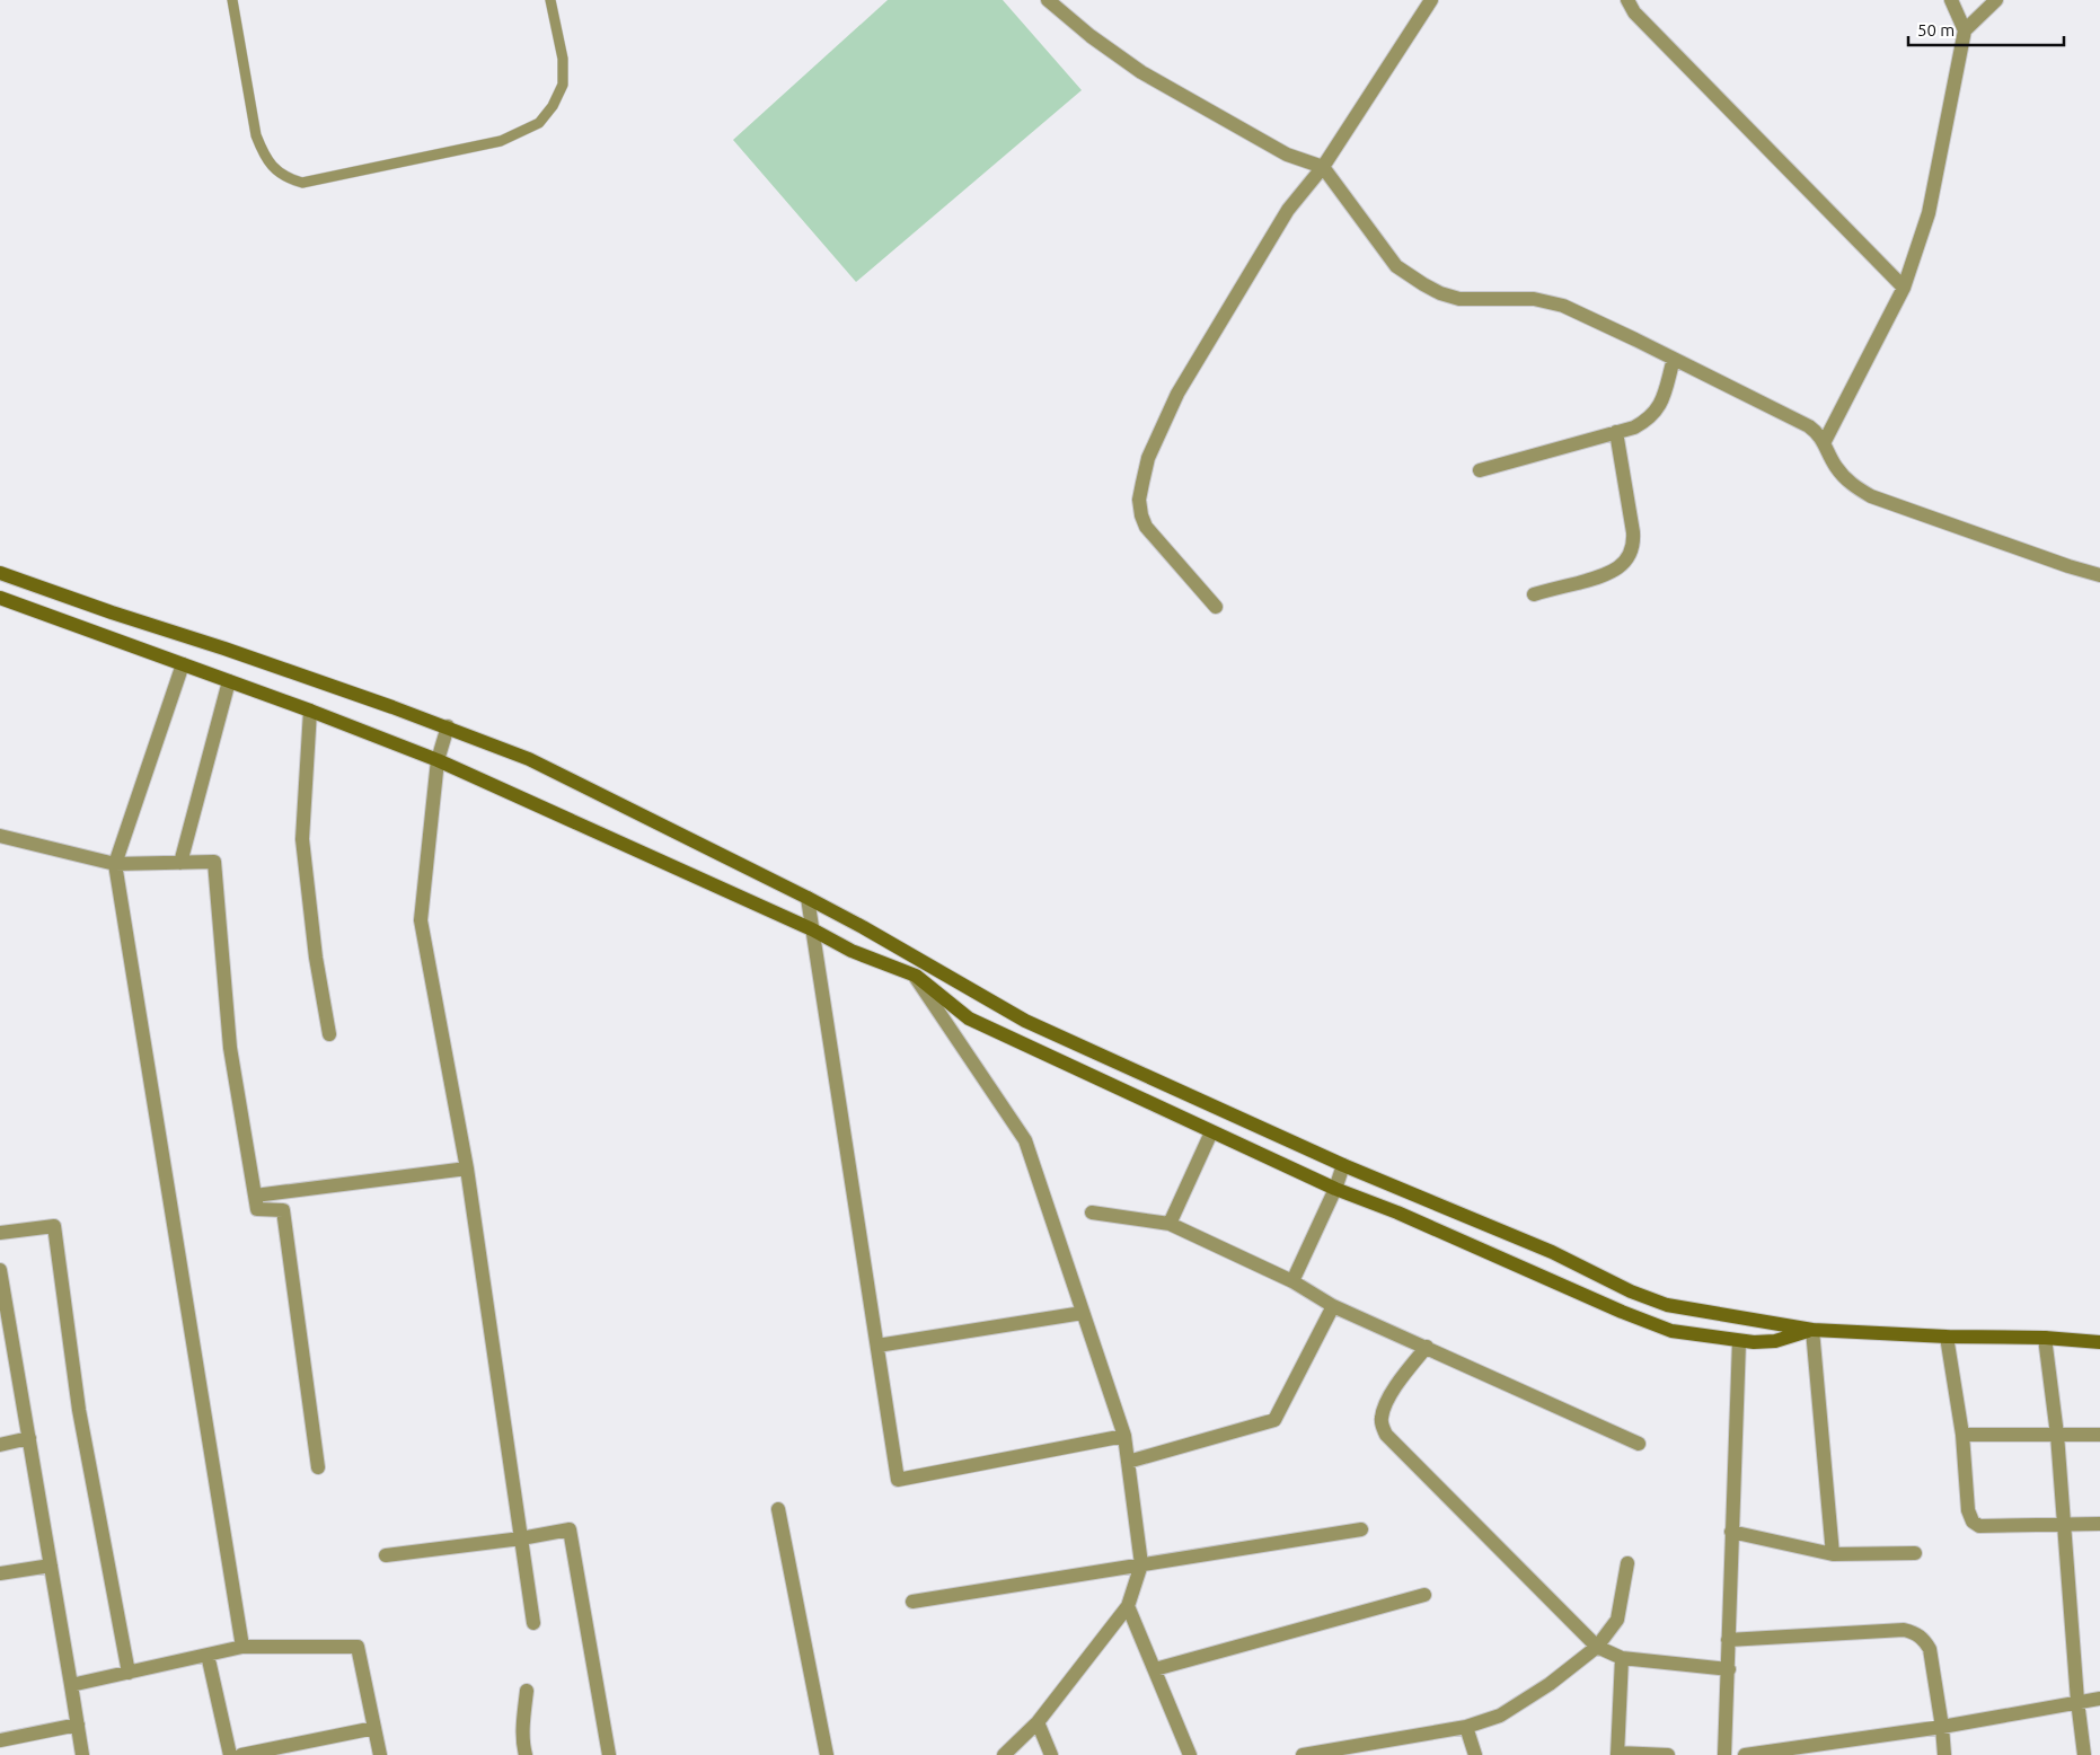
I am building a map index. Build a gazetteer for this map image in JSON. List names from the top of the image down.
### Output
{
  "scale_bar": "50 m"
}
